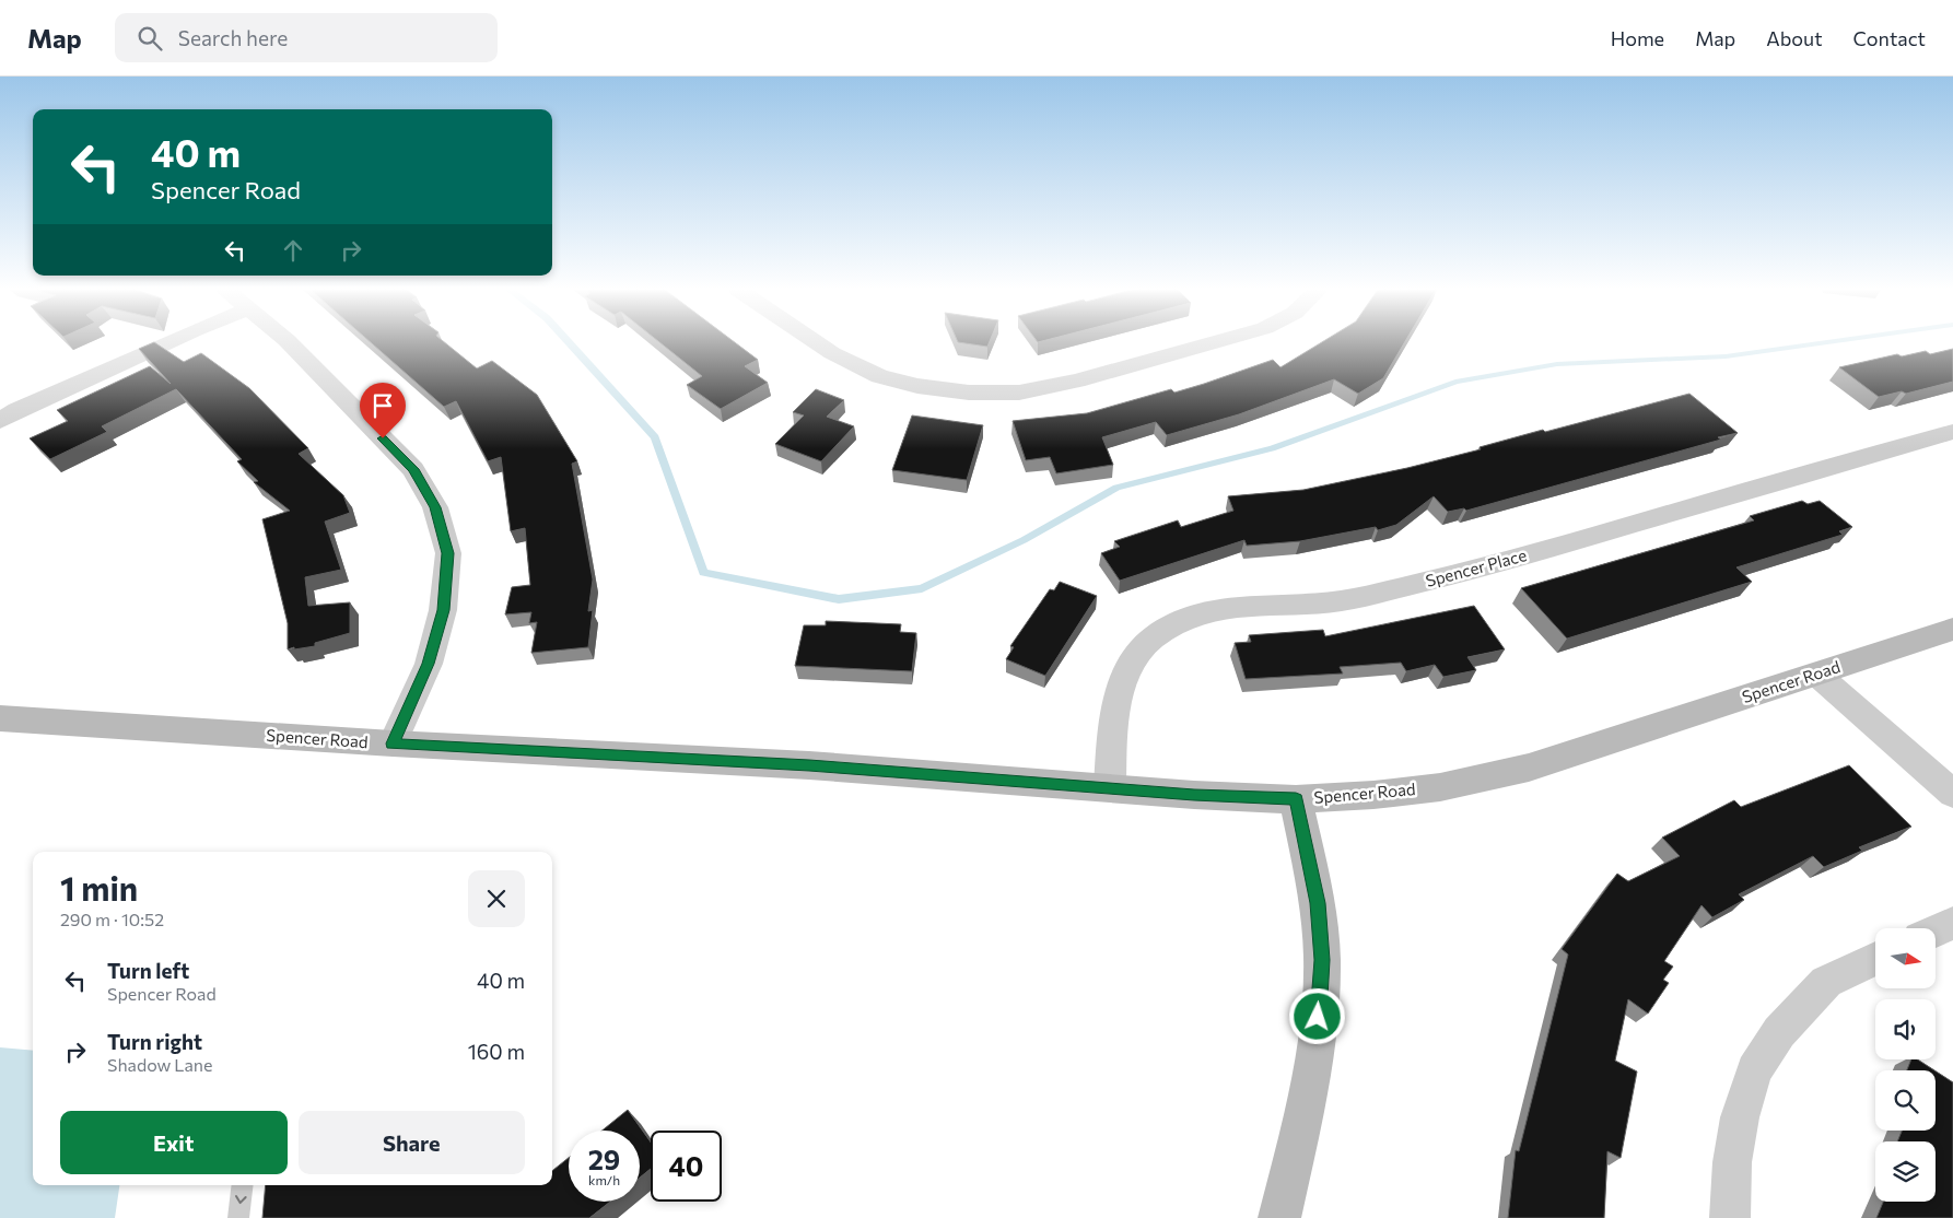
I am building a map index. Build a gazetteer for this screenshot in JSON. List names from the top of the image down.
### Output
{
  "streets": {
    "main road": ["Spencer Road"],
    "street": ["Spencer Place"]
  },
  "crossings": [
    ["Spencer Place", "Spencer Road"]
  ],
  "north": "right",
  "page": {
    "header": "Map",
    "search": "Search here",
    "nav": [
      "Home",
      "Map",
      "About",
      "Contact"
    ],
    "turn": ["40 m", "Spencer Road"],
    "heading": ["1 min", "290 m · 10:52"],
    "list": [
      {
        "name": "Turn left",
        "note": "Spencer Road",
        "value": "40 m"
      },
      {
        "name": "Turn right",
        "note": "Shadow Lane",
        "value": "160 m"
      }
    ],
    "buttons": ["Exit", "Share"],
    "speed": "29 km/h",
    "limit": "40"
  }
}
